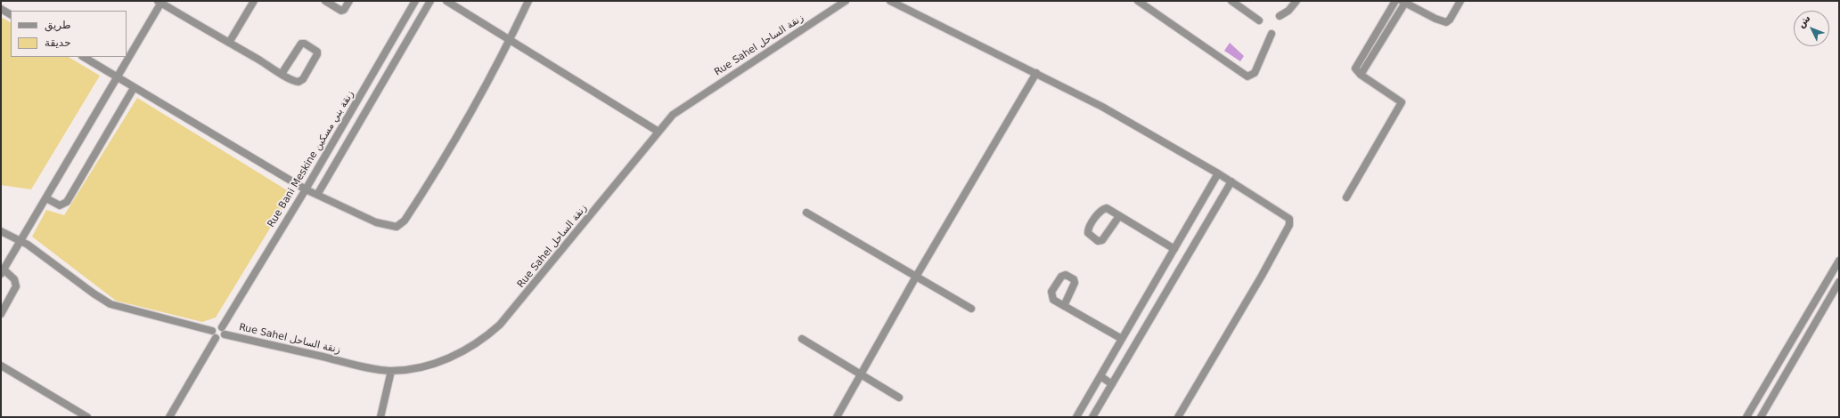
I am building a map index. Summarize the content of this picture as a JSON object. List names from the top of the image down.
{
  "streets": {
    "street": ["Rue Sahel زنقة الساحل", "Rue Bani Meskine زنقة بني مسكين"]
  },
  "crossings": [
    ["Rue Sahel زنقة الساحل", "Rue Bani Meskine زنقة بني مسكين"]
  ],
  "legend": ["طريق", "حديقة"],
  "north": "top left"
}
